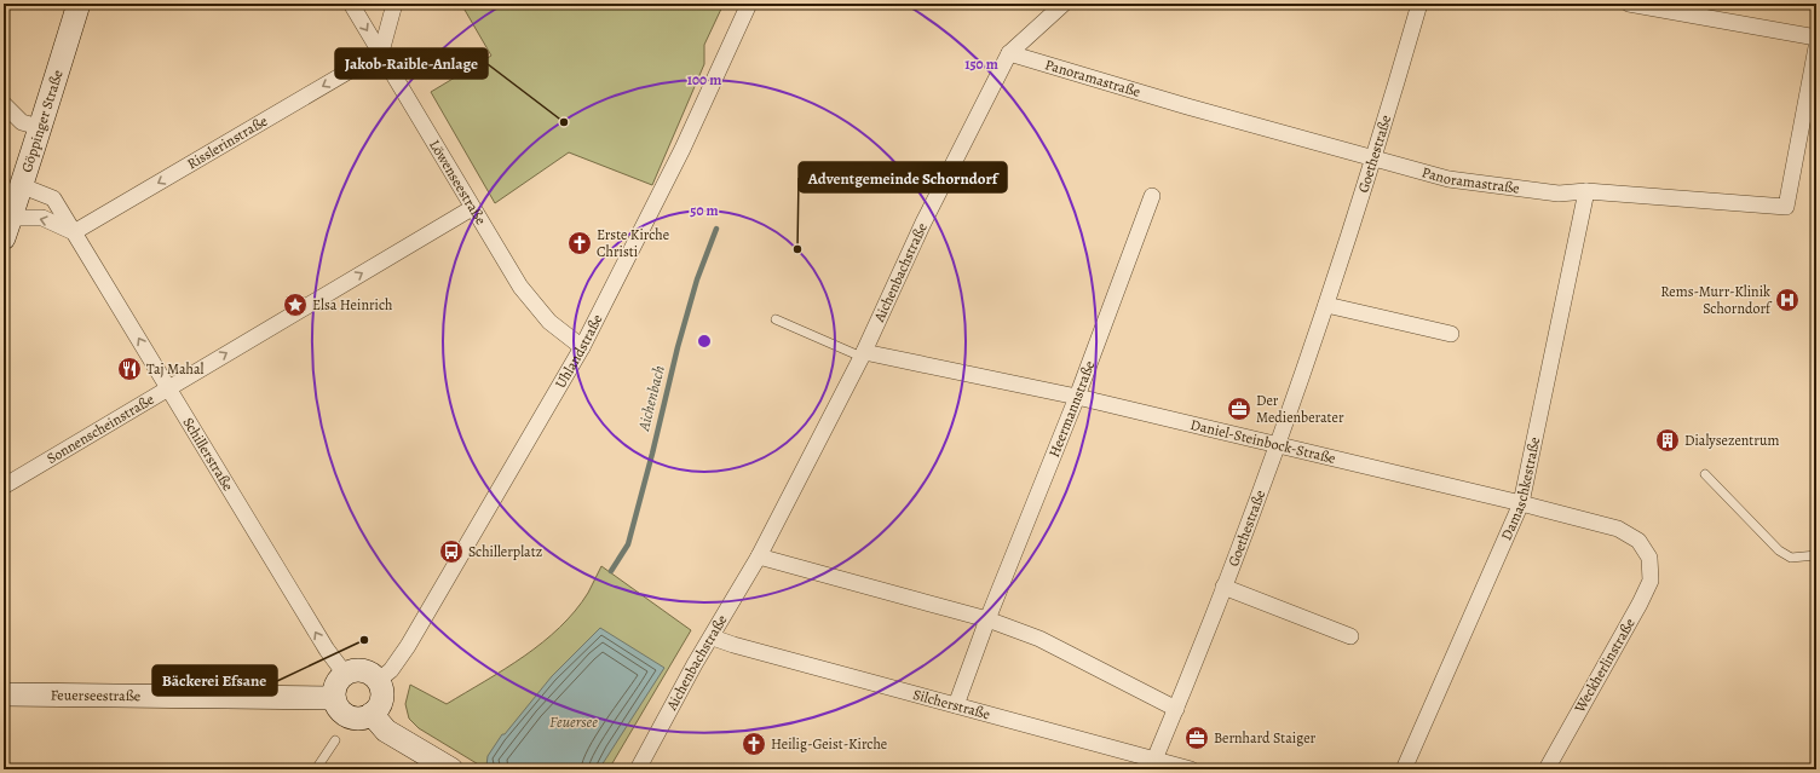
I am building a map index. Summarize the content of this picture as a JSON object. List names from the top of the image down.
{
  "streets": {
    "main road": ["Göppinger Straße", "Feuerseestraße"],
    "street": [
      "Panoramastraße",
      "Risslerinstraße",
      "Goethestraße",
      "Löwenseestraße",
      "Aichenbachstraße",
      "Uhlandstraße",
      "Heermannstraße",
      "Sonnenscheinstraße",
      "Daniel-Steinbock-Straße",
      "Schillerstraße",
      "Damaschkestraße",
      "Weckherlinstraße",
      "Silcherstraße"
    ]
  },
  "crossings": [
    ["Panoramastraße", "Goethestraße"],
    ["Panoramastraße", "Aichenbachstraße"],
    ["Panoramastraße", "Damaschkestraße"],
    ["Göppinger Straße", "Schillerstraße"],
    ["Risslerinstraße", "Löwenseestraße"],
    ["Risslerinstraße", "Schillerstraße"],
    ["Goethestraße", "Daniel-Steinbock-Straße"],
    ["Goethestraße", "Silcherstraße"],
    ["Löwenseestraße", "Uhlandstraße"],
    ["Löwenseestraße", "Sonnenscheinstraße"],
    ["Aichenbachstraße", "Daniel-Steinbock-Straße"],
    ["Aichenbachstraße", "Silcherstraße"],
    ["Uhlandstraße", "Schillerstraße"],
    ["Uhlandstraße", "Feuerseestraße"],
    ["Heermannstraße", "Daniel-Steinbock-Straße"],
    ["Heermannstraße", "Silcherstraße"],
    ["Sonnenscheinstraße", "Schillerstraße"],
    ["Daniel-Steinbock-Straße", "Damaschkestraße"],
    ["Daniel-Steinbock-Straße", "Weckherlinstraße"],
    ["Schillerstraße", "Feuerseestraße"]
  ],
  "one_way": ["Risslerinstraße", "Sonnenscheinstraße", "Schillerstraße"],
  "water": ["Aichenbach", "Feuersee"],
  "places": {
    "other": ["Jakob-Raible-Anlage", "Adventgemeinde Schorndorf", "Bäckerei Efsane"],
    "church": ["Erste Kirche Christi", "Heilig-Geist-Kirche"],
    "hospital": ["Rems-Murr-Klinik Schorndorf"],
    "place": ["Elsa Heinrich"],
    "restaurant": ["Taj Mahal"],
    "office": ["Der Medienberater", "Bernhard Staiger"],
    "building": ["Dialysezentrum"],
    "bus stop": ["Schillerplatz"]
  },
  "rings": ["150 m", "100 m", "50 m"]
}
